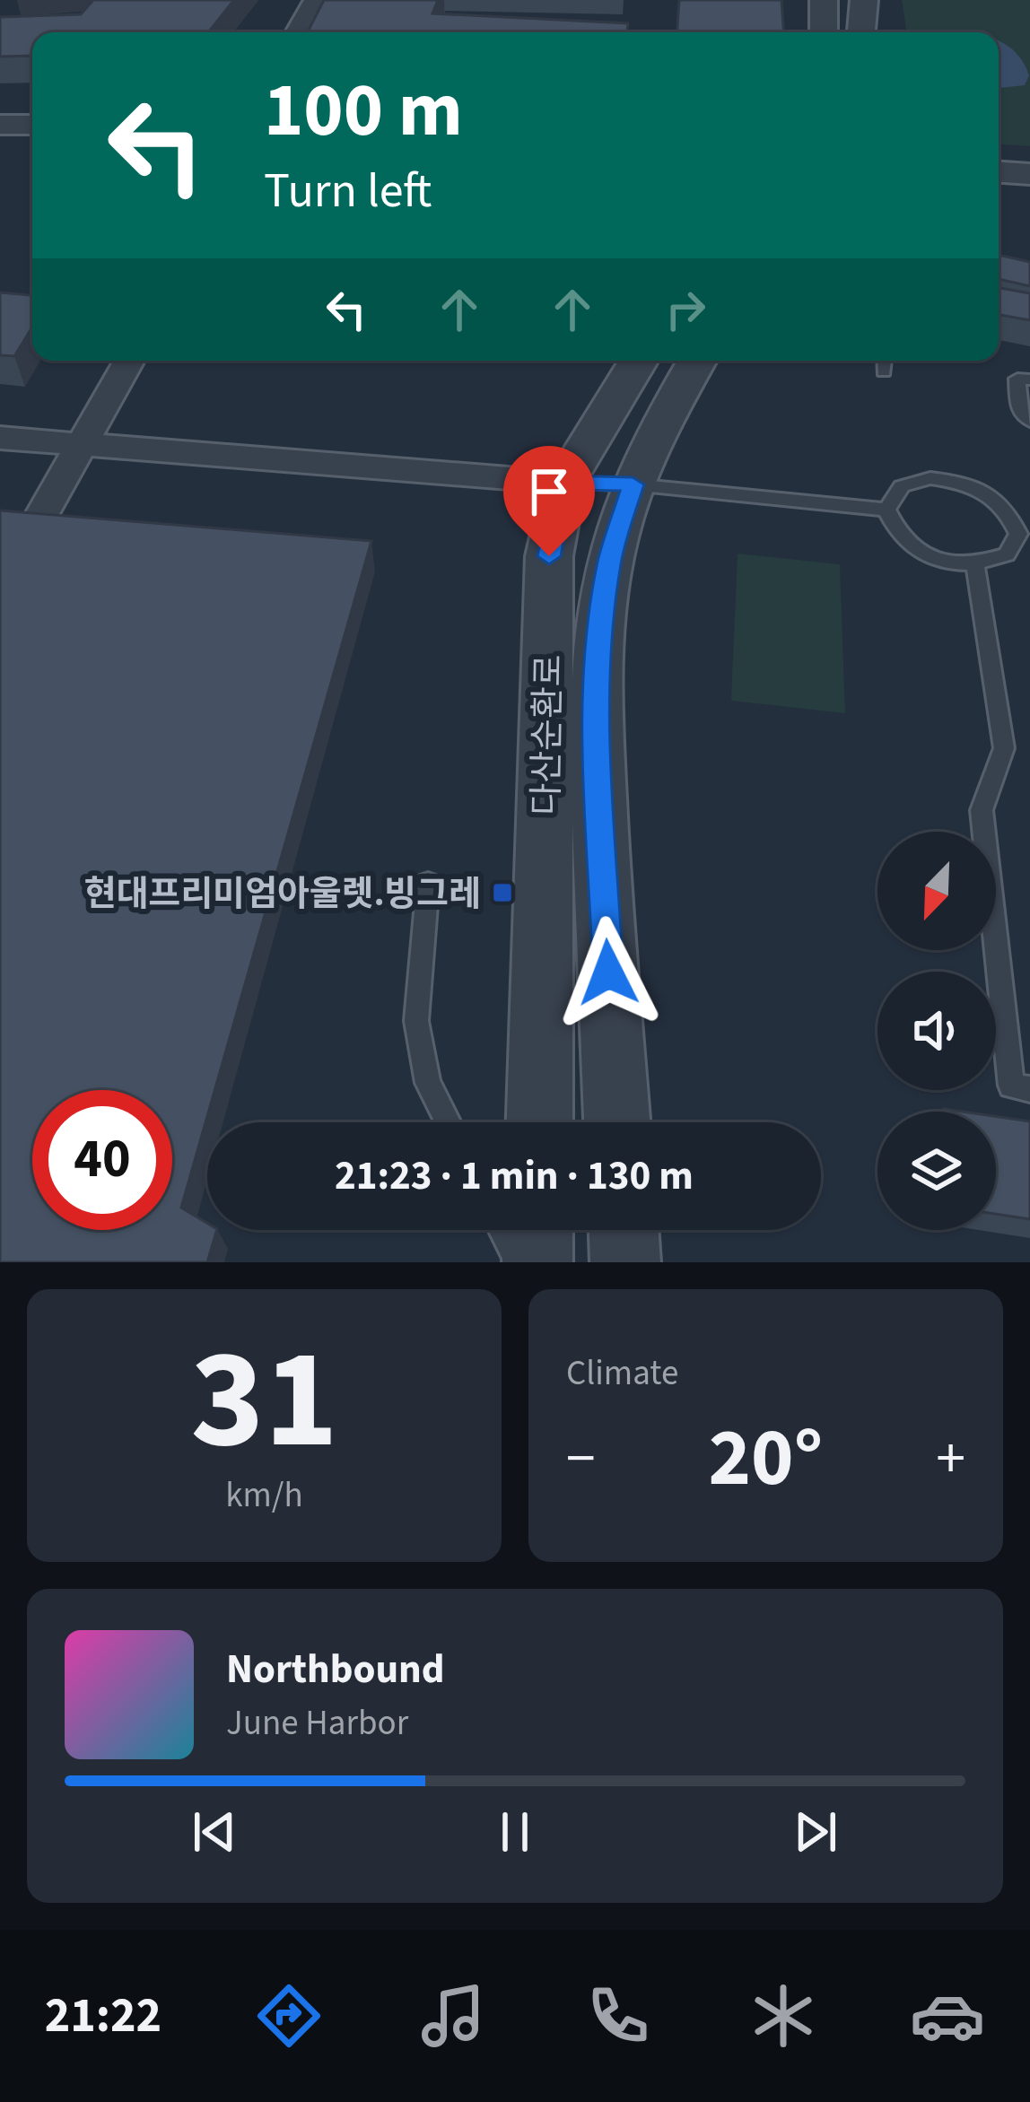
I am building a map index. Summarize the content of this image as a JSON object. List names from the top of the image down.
{
  "streets": {
    "street": ["다산순환로"]
  },
  "places": {
    "transit": ["현대프리미엄아울렛.빙그레"]
  },
  "north": "bottom left",
  "page": {
    "turn": ["100 m", "Turn left"],
    "limit": "40",
    "trip": "21:23 · 1 min · 130 m",
    "tile": [
      ["31", "km/h"],
      "Climate"
    ],
    "heat": ["−", "20°", "+"],
    "song": ["Northbound", "June Harbor"],
    "tabs": "21:22"
  }
}
